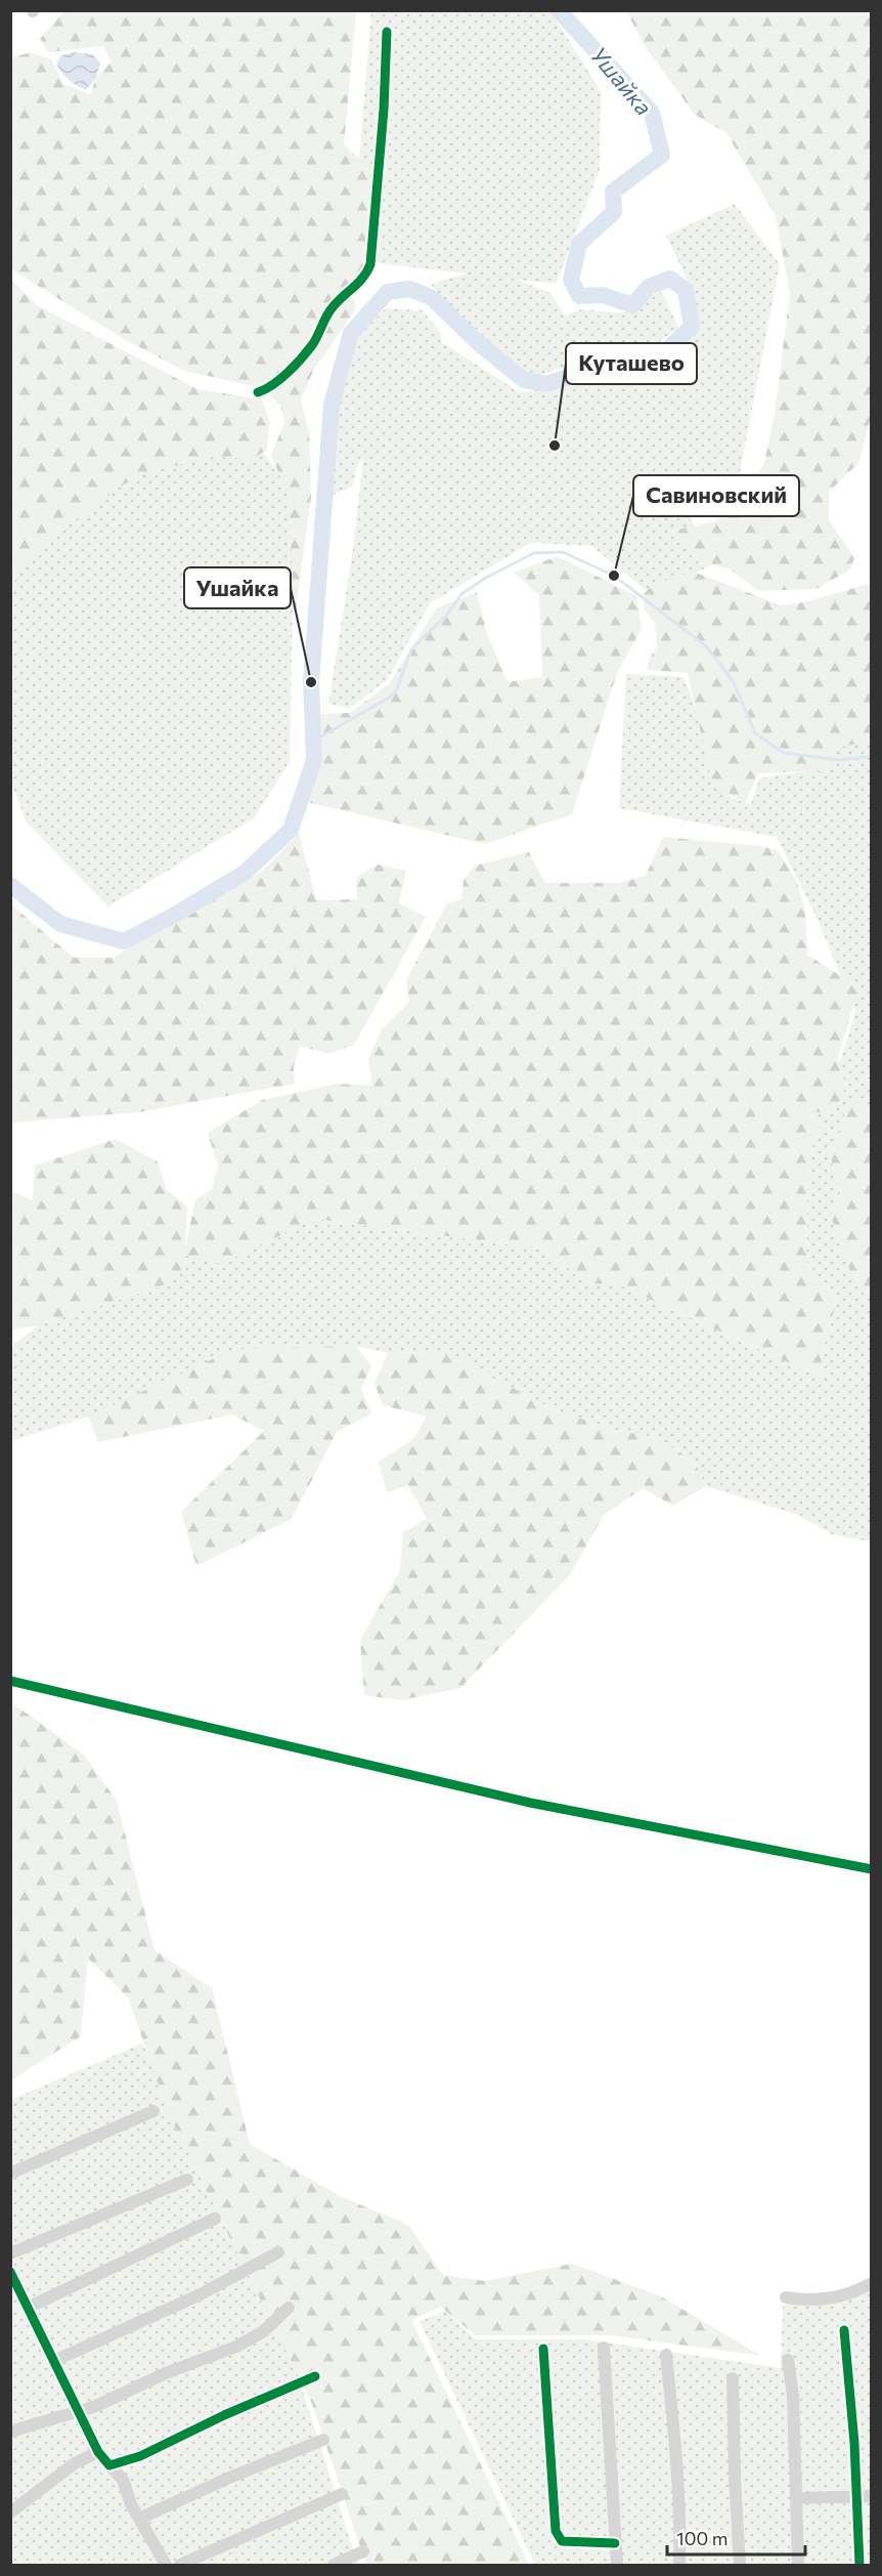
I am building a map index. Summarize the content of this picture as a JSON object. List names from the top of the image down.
{
  "water": ["Ушайка"],
  "places": ["Куташево", "Савиновский", "Ушайка"],
  "scale_bar": "100 m"
}
